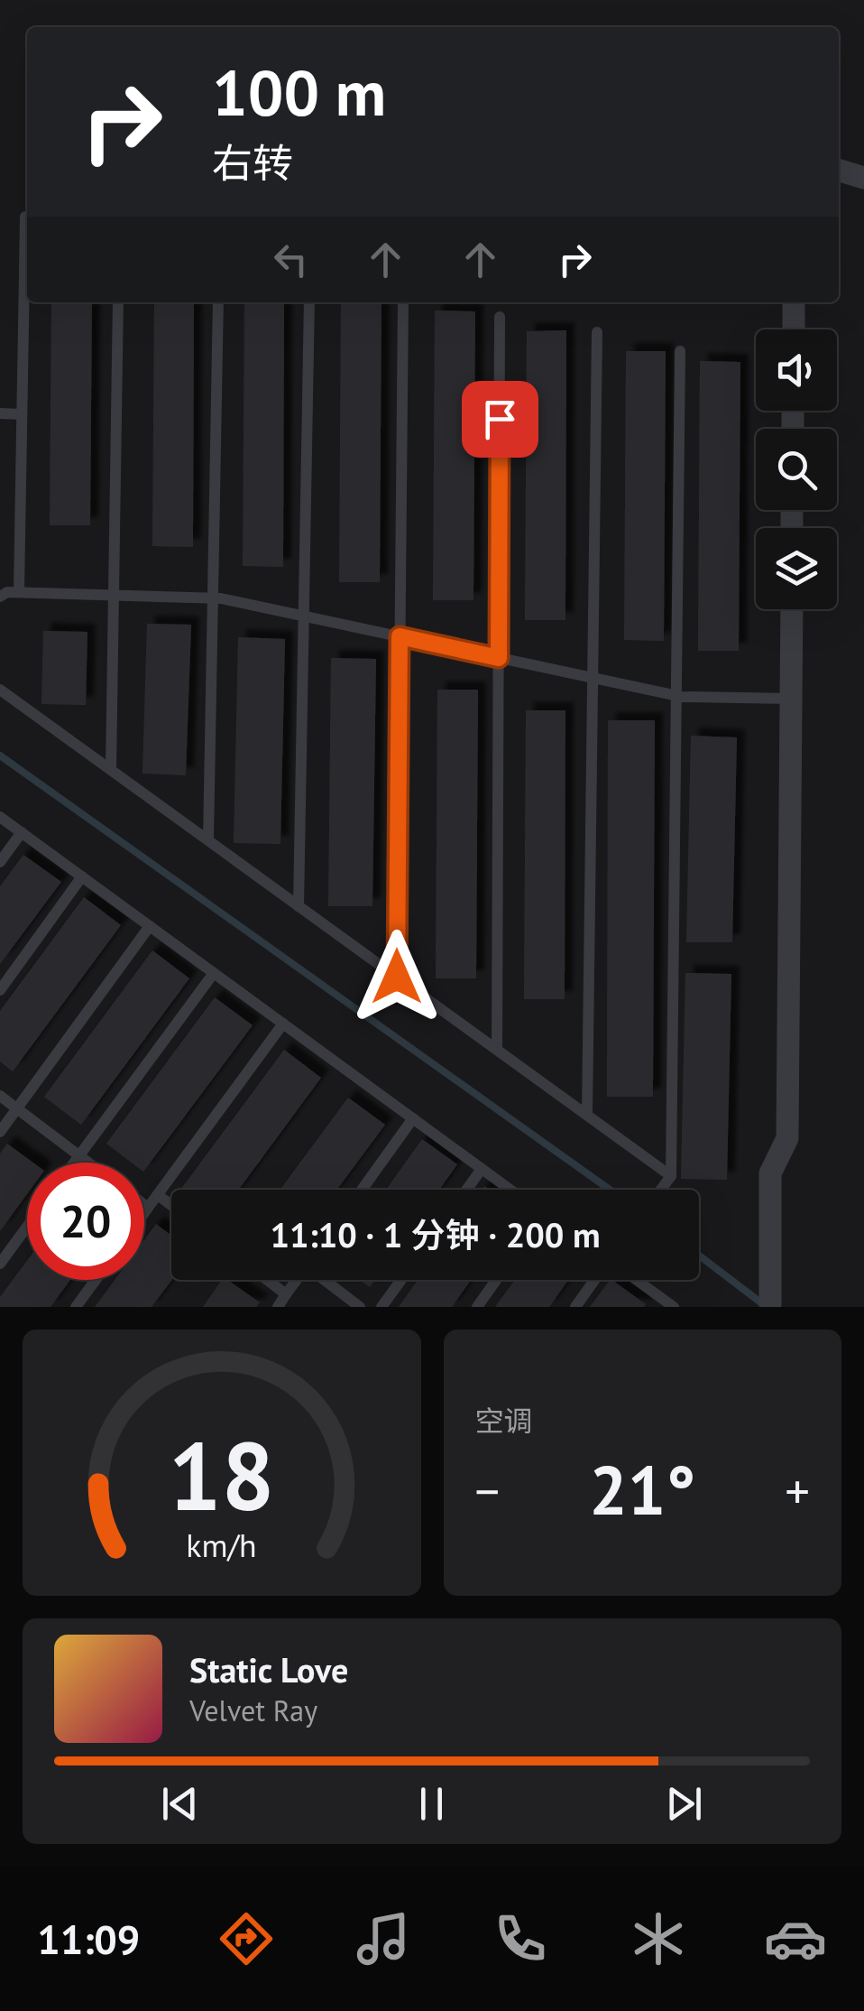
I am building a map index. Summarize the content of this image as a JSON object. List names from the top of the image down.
{
  "page": {
    "turn": ["100 m", "右转"],
    "limit": "20",
    "trip": "11:10 · 1 分钟 · 200 m",
    "tile": "空调",
    "heat": ["−", "21°", "+"],
    "song": ["Static Love", "Velvet Ray"],
    "tabs": "11:09",
    "gauge": ["18", "km/h"]
  }
}
